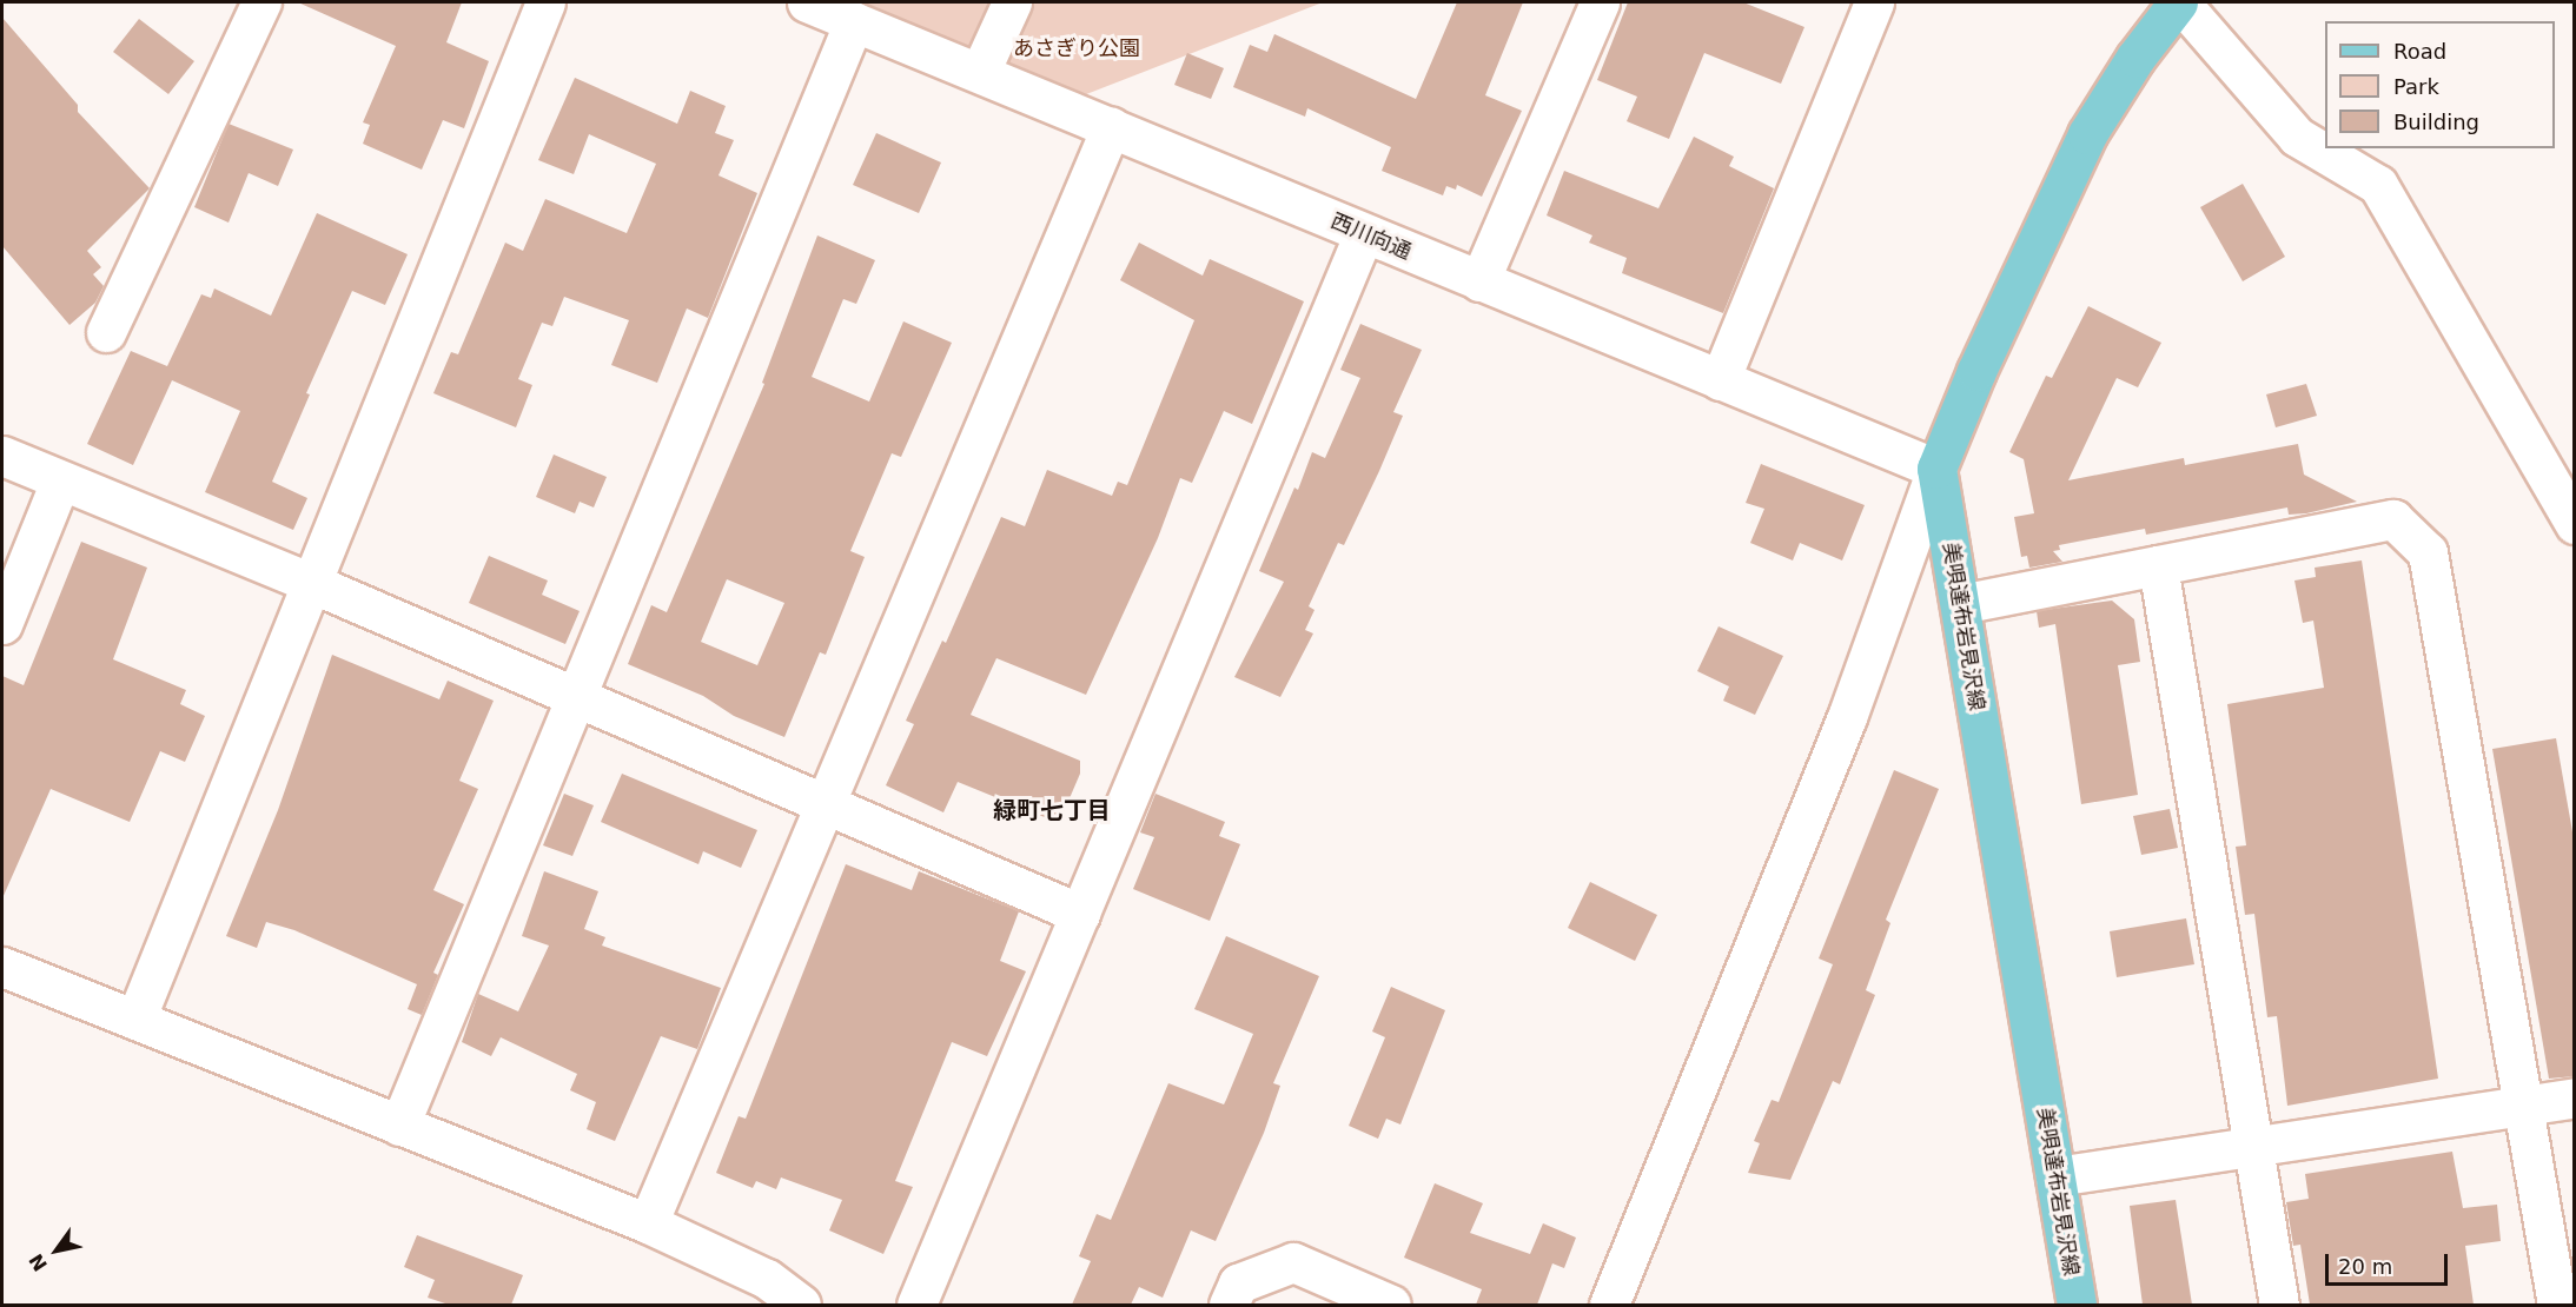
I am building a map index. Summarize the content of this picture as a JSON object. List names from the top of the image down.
{
  "streets": {
    "main road": ["美唄達布岩見沢線"],
    "street": ["西川向通"]
  },
  "crossings": [
    ["西川向通", "美唄達布岩見沢線"]
  ],
  "districts": ["緑町七丁目"],
  "parks": ["あさぎり公園"],
  "legend": ["Road", "Park", "Building"],
  "scale_bar": "20 m",
  "north": "bottom left"
}
